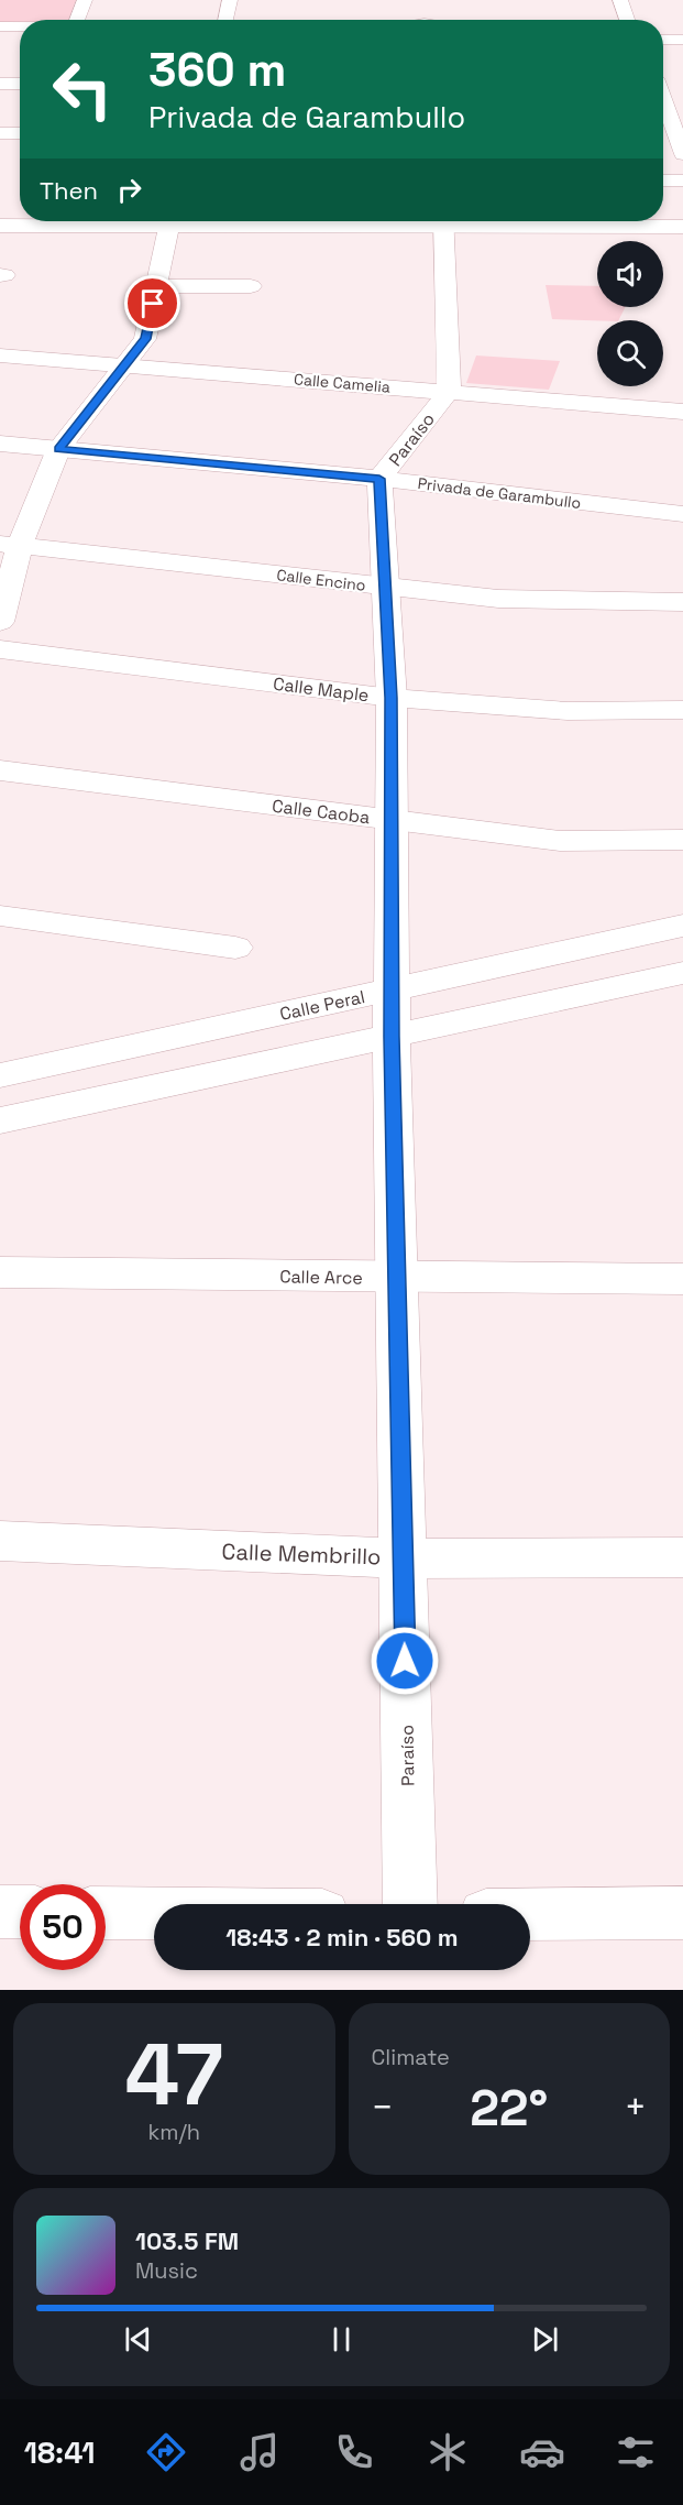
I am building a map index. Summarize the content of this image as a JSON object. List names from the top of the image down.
{
  "streets": {
    "street": [
      "Calle Camelia",
      "Paraíso",
      "Privada de Garambullo",
      "Calle Encino",
      "Calle Maple",
      "Calle Caoba",
      "Calle Peral",
      "Calle Arce",
      "Calle Membrillo"
    ]
  },
  "crossings": [
    ["Calle Camelia", "Paraíso"],
    ["Paraíso", "Privada de Garambullo"],
    ["Paraíso", "Calle Encino"],
    ["Paraíso", "Calle Maple"],
    ["Paraíso", "Calle Caoba"],
    ["Paraíso", "Calle Peral"],
    ["Paraíso", "Calle Arce"],
    ["Paraíso", "Calle Membrillo"]
  ],
  "page": {
    "turn": ["360 m", "Privada de Garambullo"],
    "then": "Then",
    "limit": "50",
    "trip": "18:43 · 2 min · 560 m",
    "tile": [
      ["47", "km/h"],
      "Climate"
    ],
    "heat": ["−", "22°", "+"],
    "song": ["103.5 FM", "Music"],
    "tabs": "18:41"
  }
}
